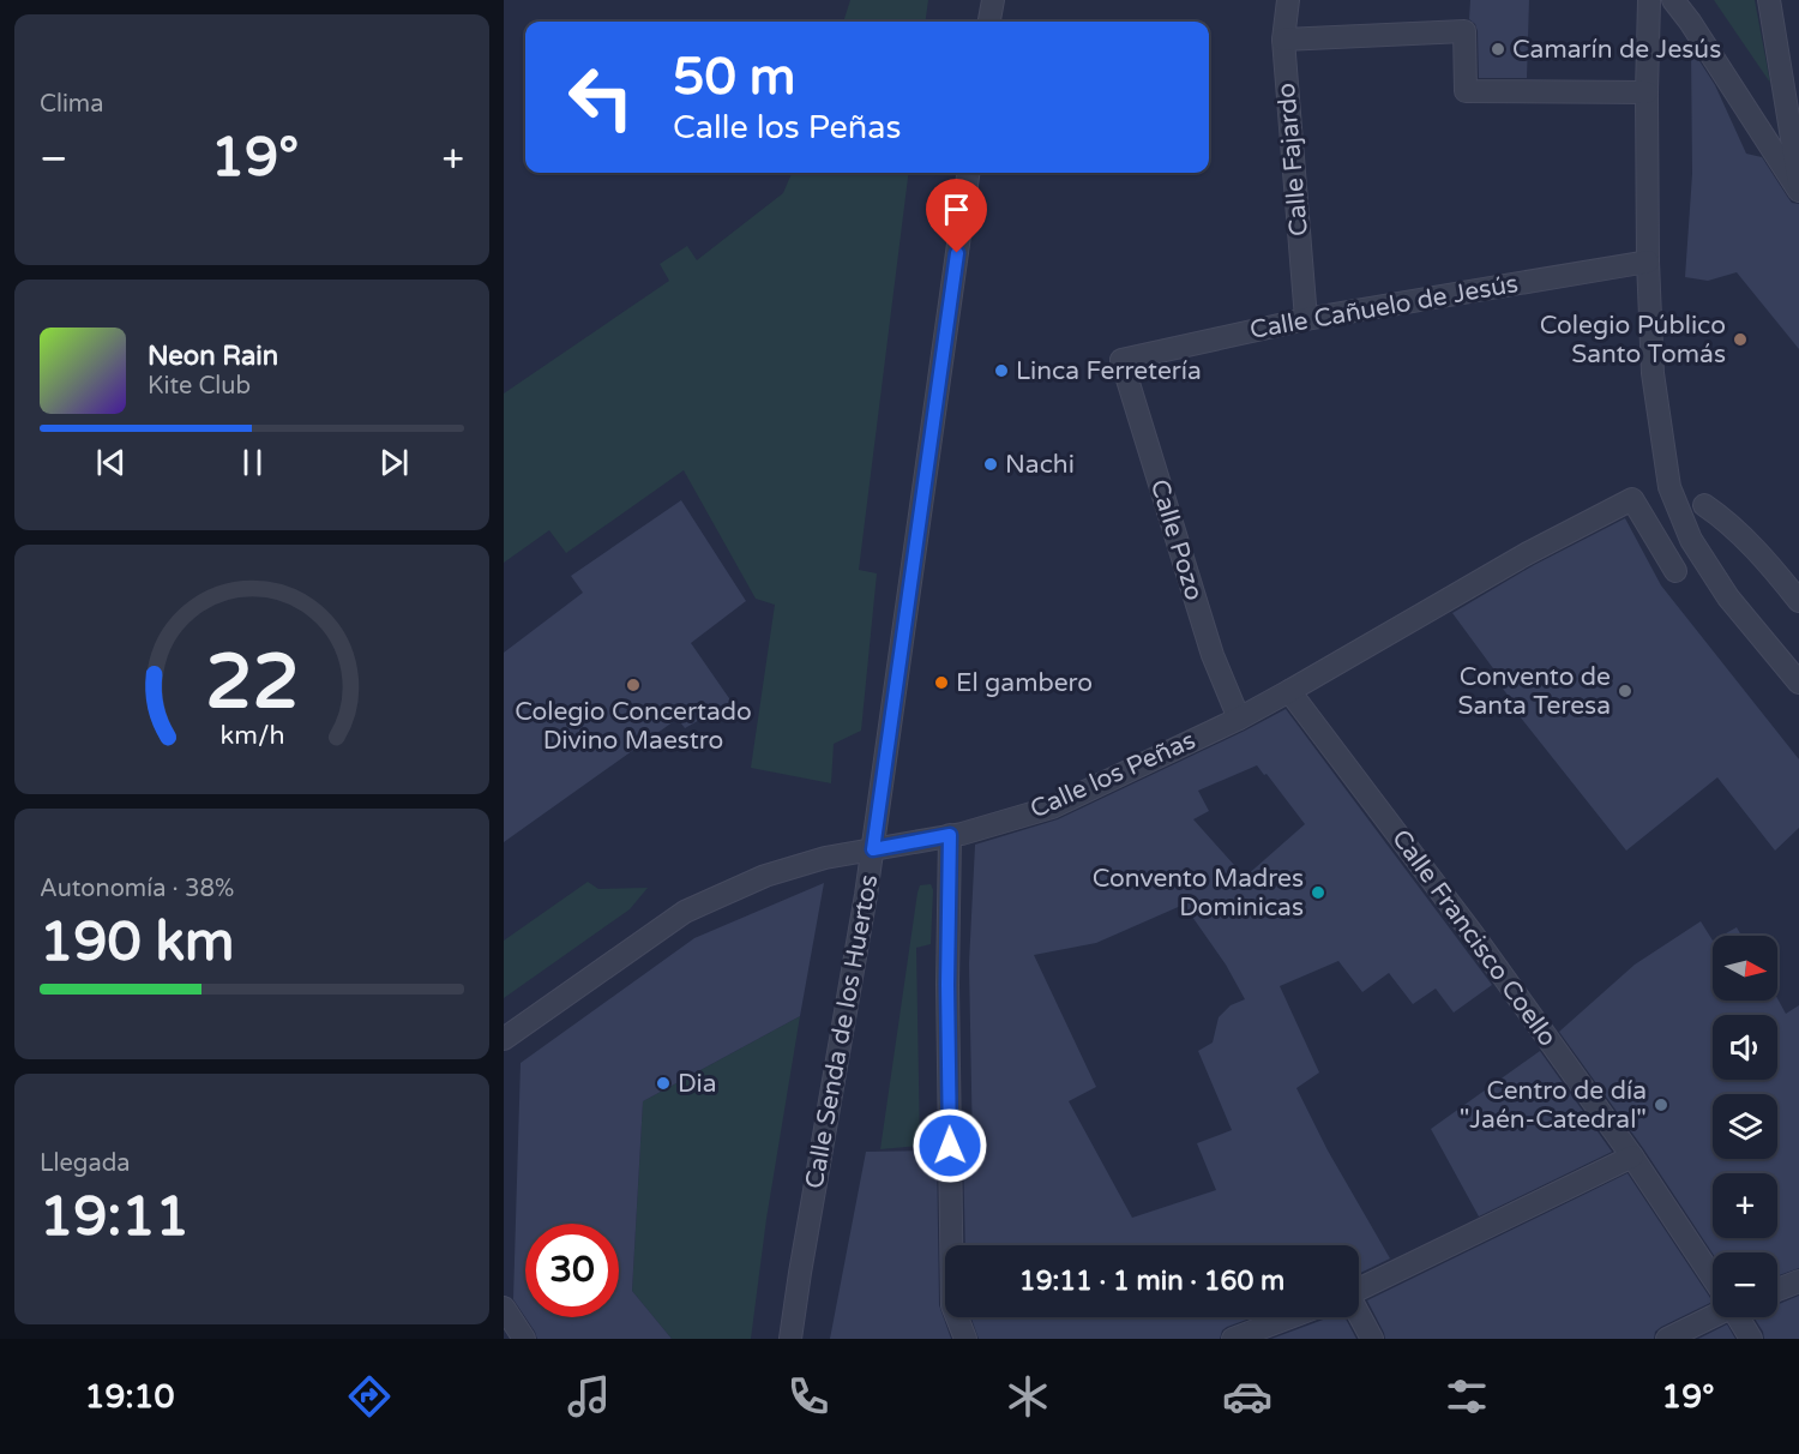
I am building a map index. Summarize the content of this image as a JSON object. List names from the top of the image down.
{
  "streets": {
    "street": [
      "Calle Fajardo",
      "Calle Cañuelo de Jesús",
      "Calle Pozo",
      "Calle los Peñas",
      "Calle Francisco Coello",
      "Calle Senda de los Huertos"
    ]
  },
  "crossings": [
    ["Calle Fajardo", "Calle Cañuelo de Jesús"],
    ["Calle Cañuelo de Jesús", "Calle Pozo"],
    ["Calle Pozo", "Calle los Peñas"],
    ["Calle los Peñas", "Calle Francisco Coello"],
    ["Calle los Peñas", "Calle Senda de los Huertos"]
  ],
  "places": [
    "Camarín de Jesús",
    "Colegio Público Santo Tomás",
    "Linca Ferretería",
    "Nachi",
    "El gambero",
    "Colegio Concertado Divino Maestro",
    "Convento de Santa Teresa",
    "Convento Madres Dominicas",
    "Dia",
    "Centro de día \"Jaén-Catedral\""
  ],
  "north": "right",
  "page": {
    "tile": [
      "Clima",
      ["Autonomía · 38%", "190 km"],
      ["Llegada", "19:11"]
    ],
    "turn": ["50 m", "Calle los Peñas"],
    "heat": ["−", "19°", "+"],
    "song": ["Neon Rain", "Kite Club"],
    "map_buttons": ["+", "−"],
    "limit": "30",
    "trip": "19:11 · 1 min · 160 m",
    "tabs": ["19:10", "19°"],
    "gauge": ["22", "km/h"]
  }
}
